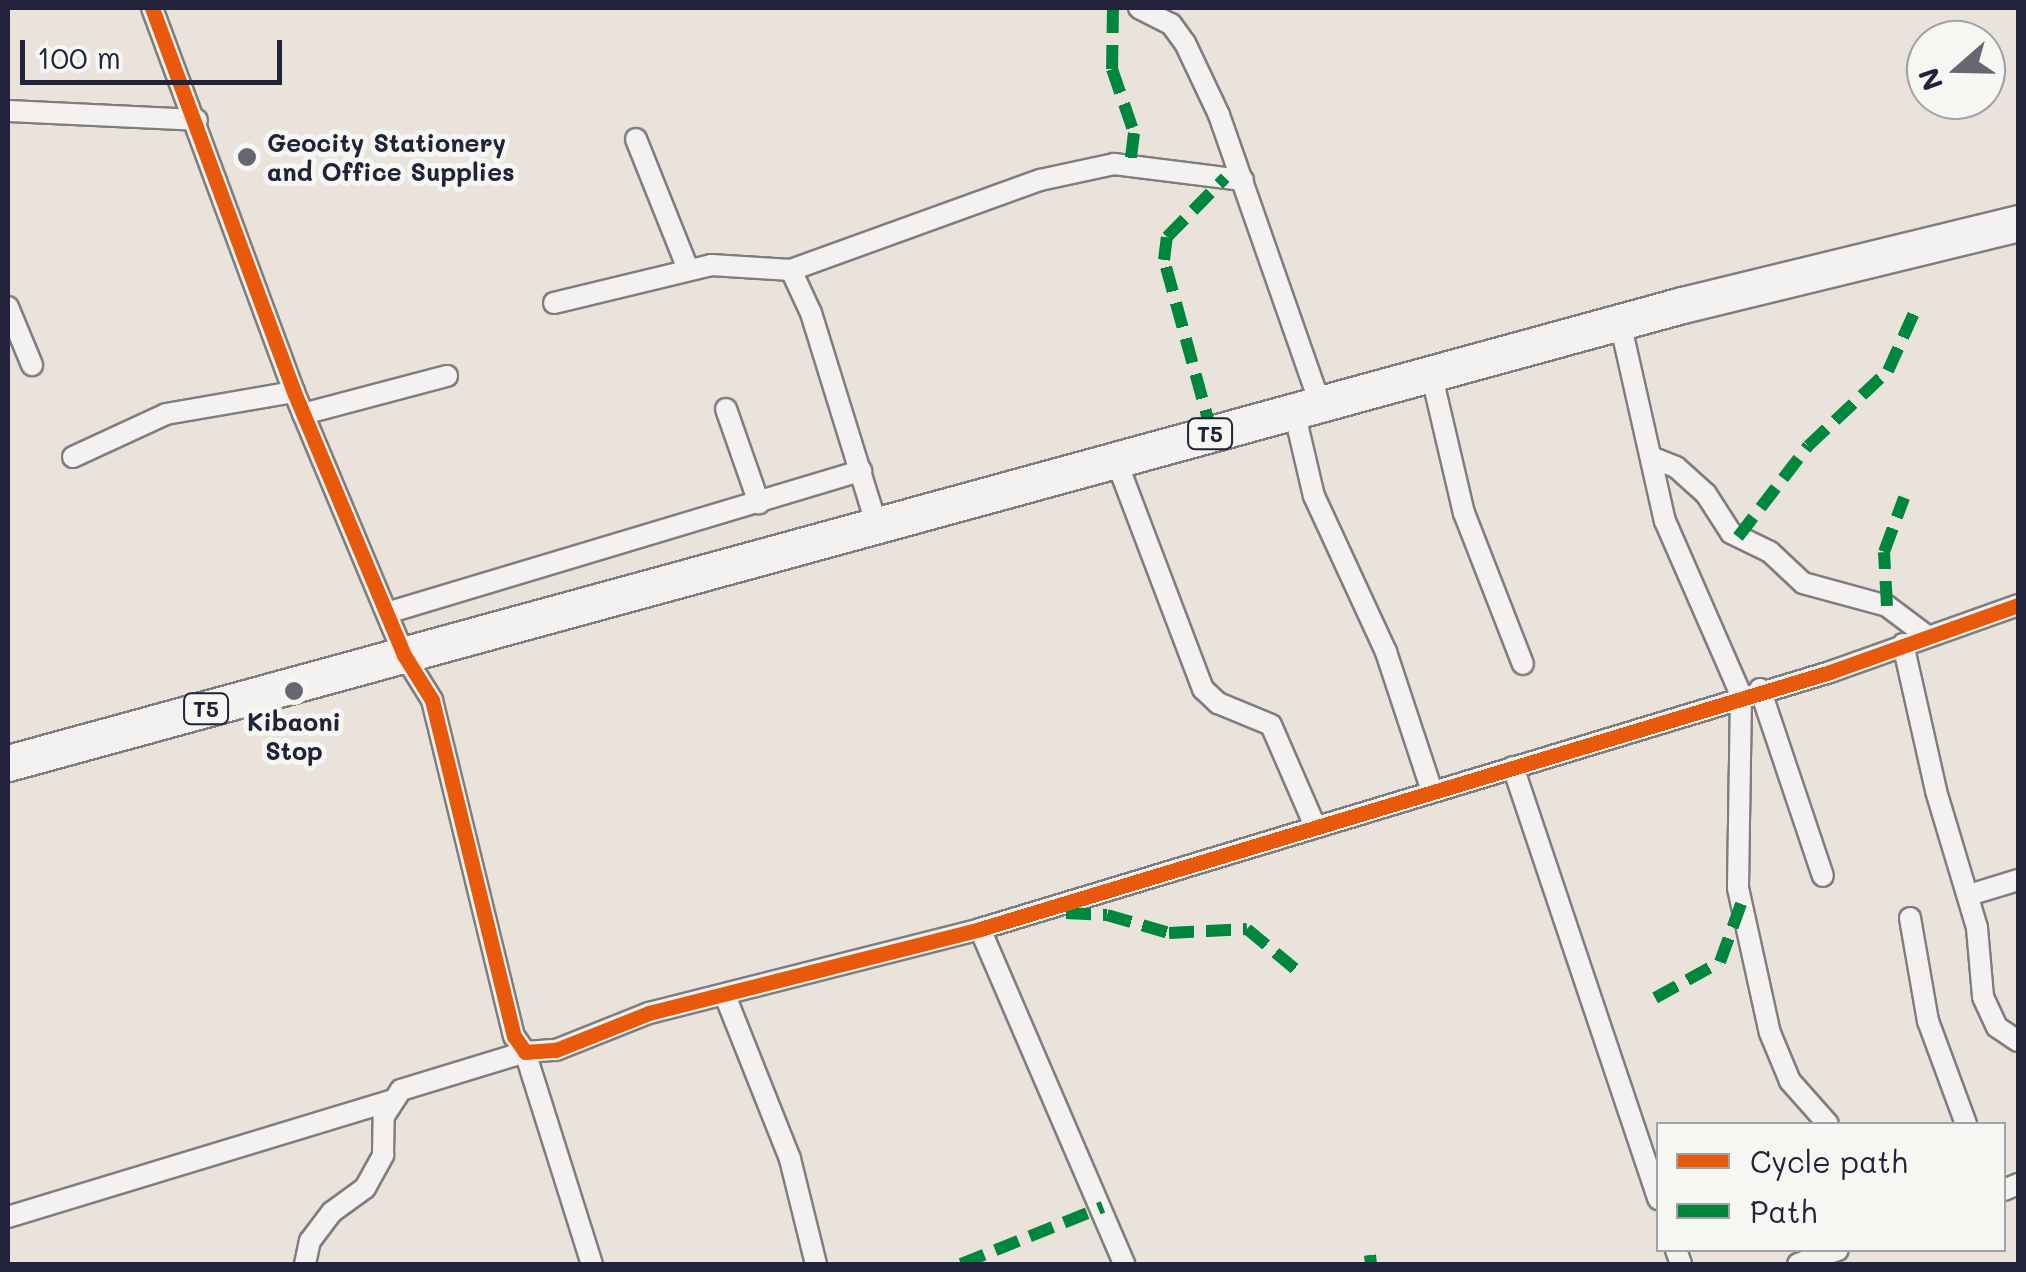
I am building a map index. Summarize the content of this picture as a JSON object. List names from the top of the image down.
{
  "streets": {
    "highway": ["T5"]
  },
  "places": ["Geocity Stationery and Office Supplies", "Kibaoni Stop"],
  "legend": ["Cycle path", "Path"],
  "scale_bar": "100 m",
  "north": "left"
}
